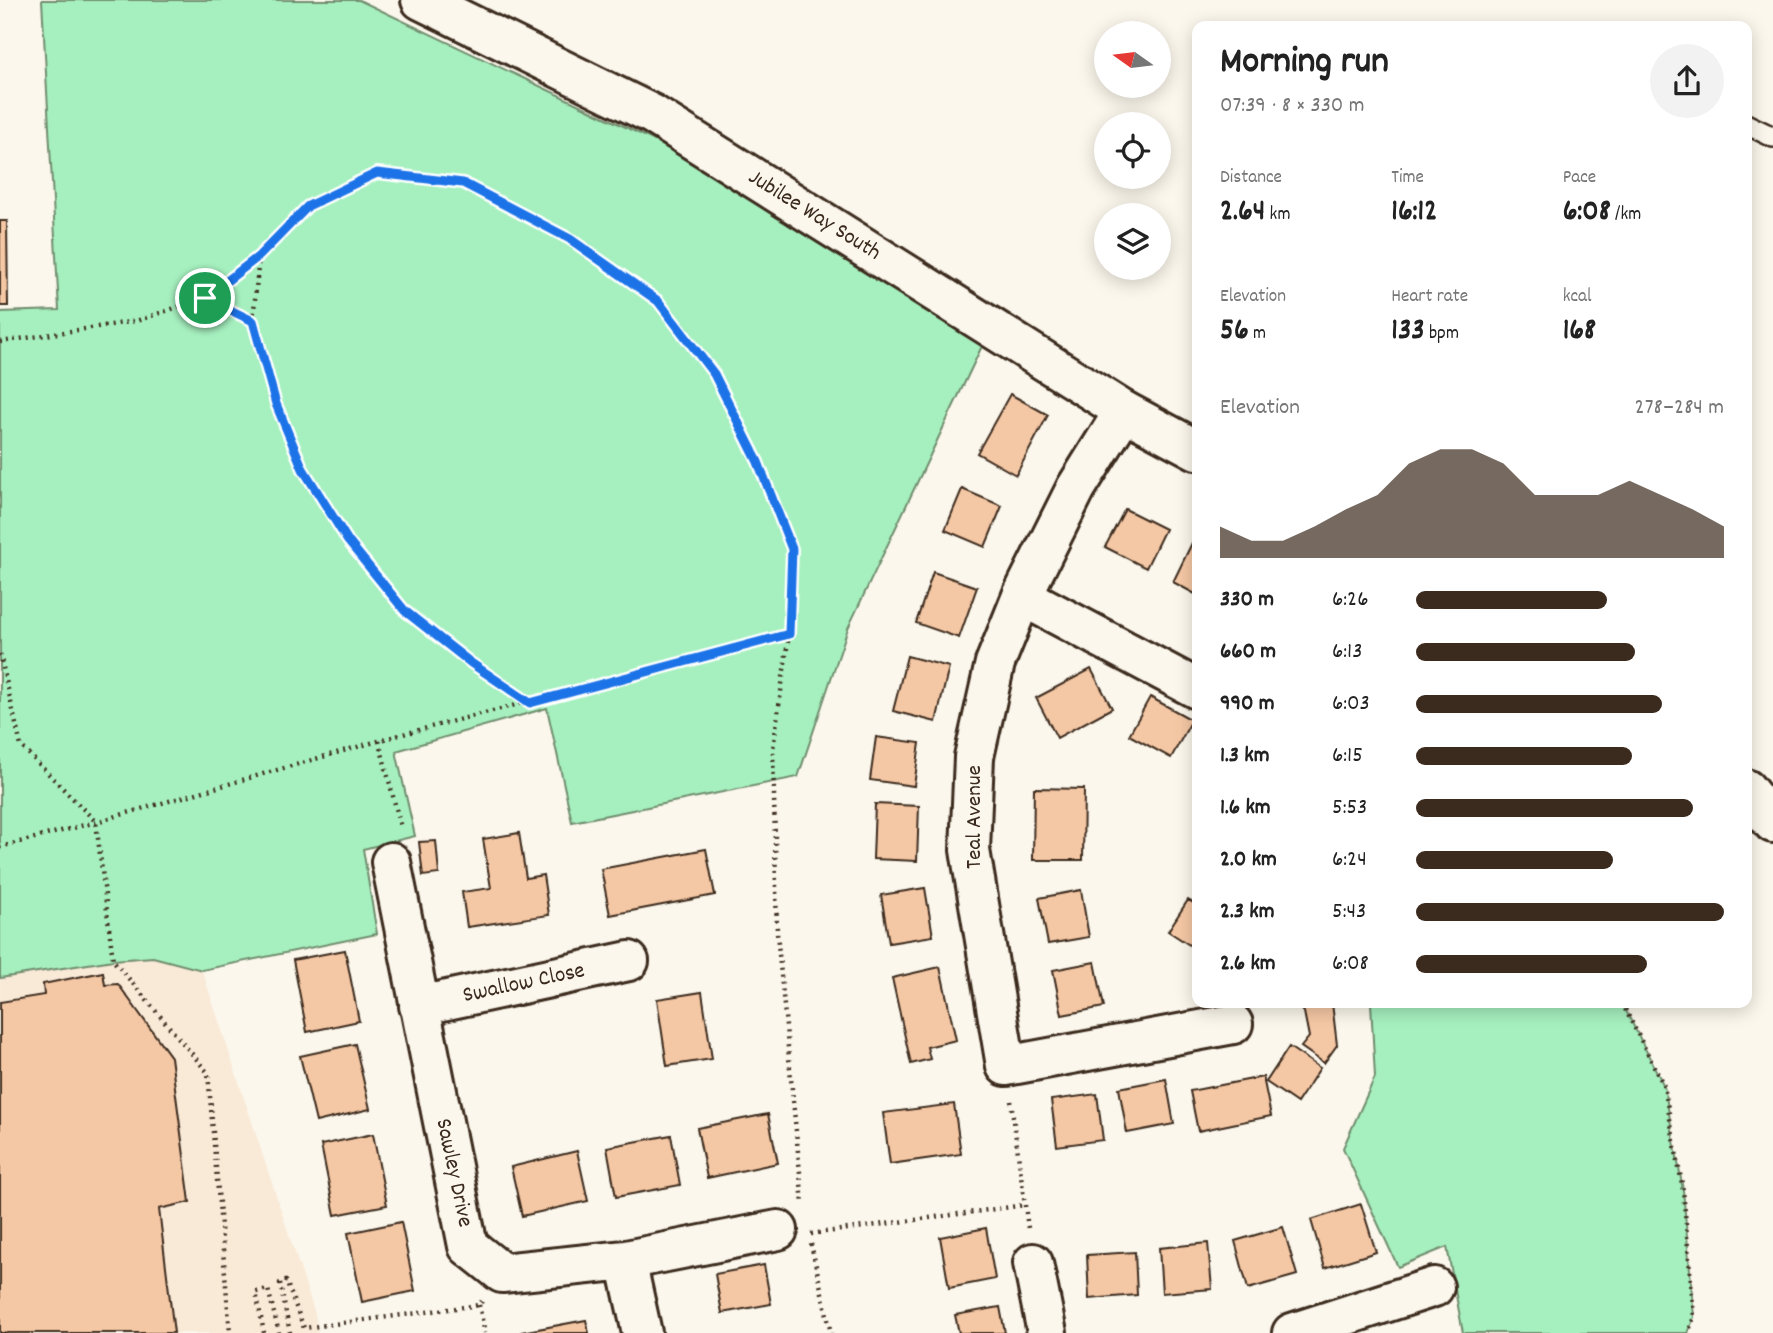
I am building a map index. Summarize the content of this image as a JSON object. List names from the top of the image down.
{
  "streets": {
    "street": [
      "Jubilee Way South",
      "Teal Avenue",
      "Swallow Close",
      "Sawley Drive"
    ]
  },
  "crossings": [
    ["Jubilee Way South", "Teal Avenue"],
    ["Swallow Close", "Sawley Drive"]
  ],
  "north": "left",
  "page": {
    "heading": ["Morning run", "07:39 · 8 × 330 m"],
    "stats": [
      ["Distance", "2.64 km"],
      ["Time", "16:12"],
      ["Pace", "6:08 /km"],
      ["Elevation", "56 m"],
      ["Heart rate", "133 bpm"],
      ["kcal", "168"]
    ],
    "chart": ["Elevation", "278–284 m"],
    "list": [
      {
        "name": "330 m",
        "note": "6:26"
      },
      {
        "name": "660 m",
        "note": "6:13"
      },
      {
        "name": "990 m",
        "note": "6:03"
      },
      {
        "name": "1.3 km",
        "note": "6:15"
      },
      {
        "name": "1.6 km",
        "note": "5:53"
      },
      {
        "name": "2.0 km",
        "note": "6:24"
      },
      {
        "name": "2.3 km",
        "note": "5:43"
      },
      {
        "name": "2.6 km",
        "note": "6:08"
      }
    ]
  }
}
